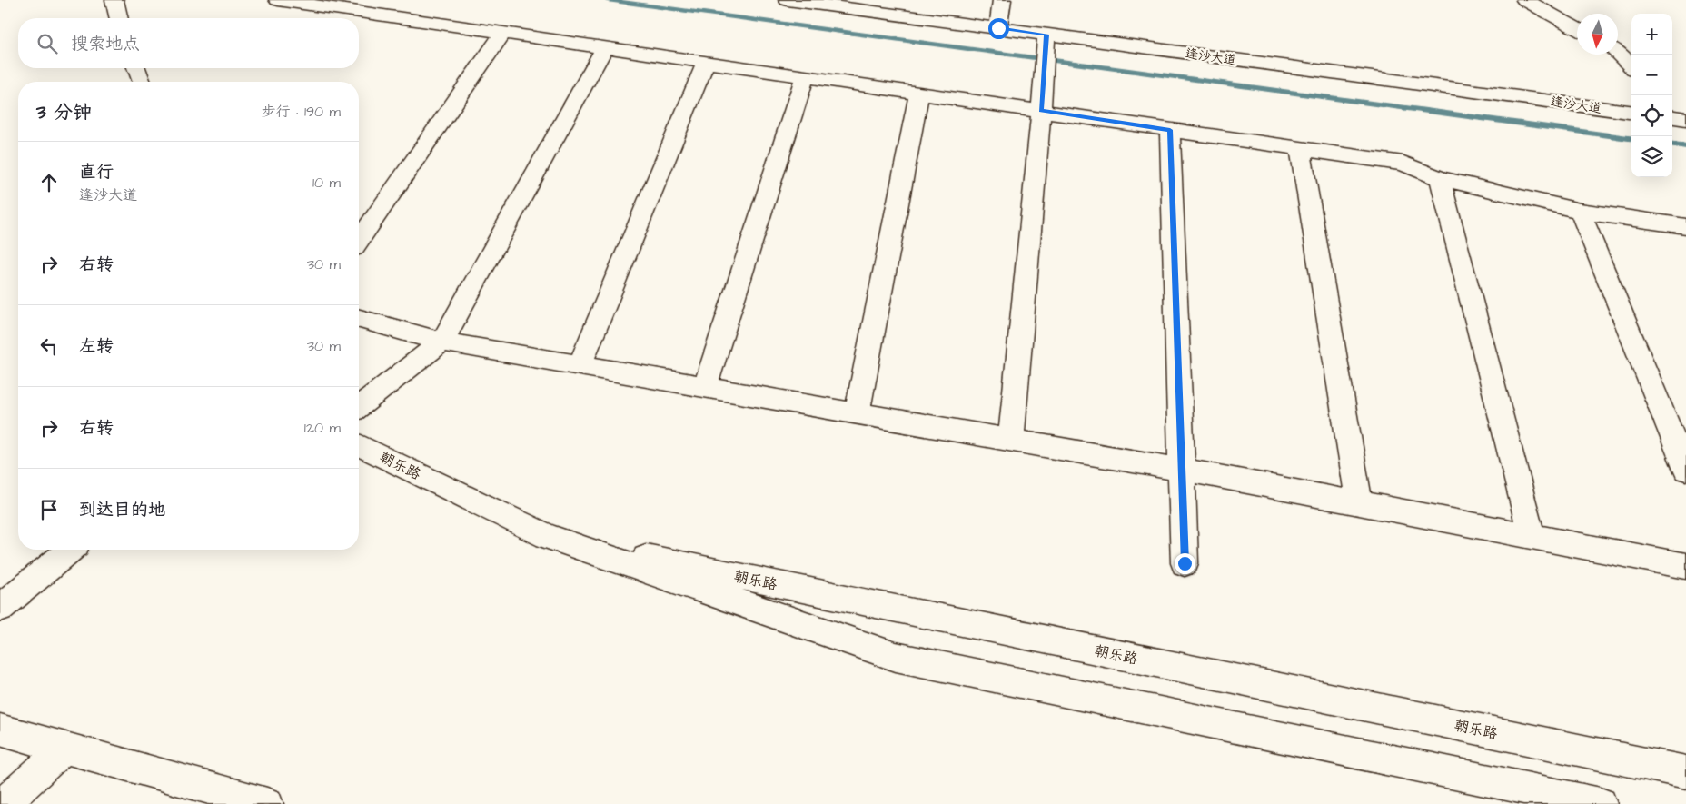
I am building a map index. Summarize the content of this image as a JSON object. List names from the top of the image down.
{
  "streets": {
    "street": ["逢沙大道", "朝乐路"]
  },
  "north": "bottom",
  "page": {
    "map_buttons": ["+", "−"],
    "search": "搜索地点",
    "heading": ["3 分钟", "步行 · 190 m"],
    "list": [
      ["直行", "逢沙大道", "10 m"],
      ["右转", "30 m"],
      ["左转", "30 m"],
      ["右转", "120 m"],
      "到达目的地"
    ]
  }
}
